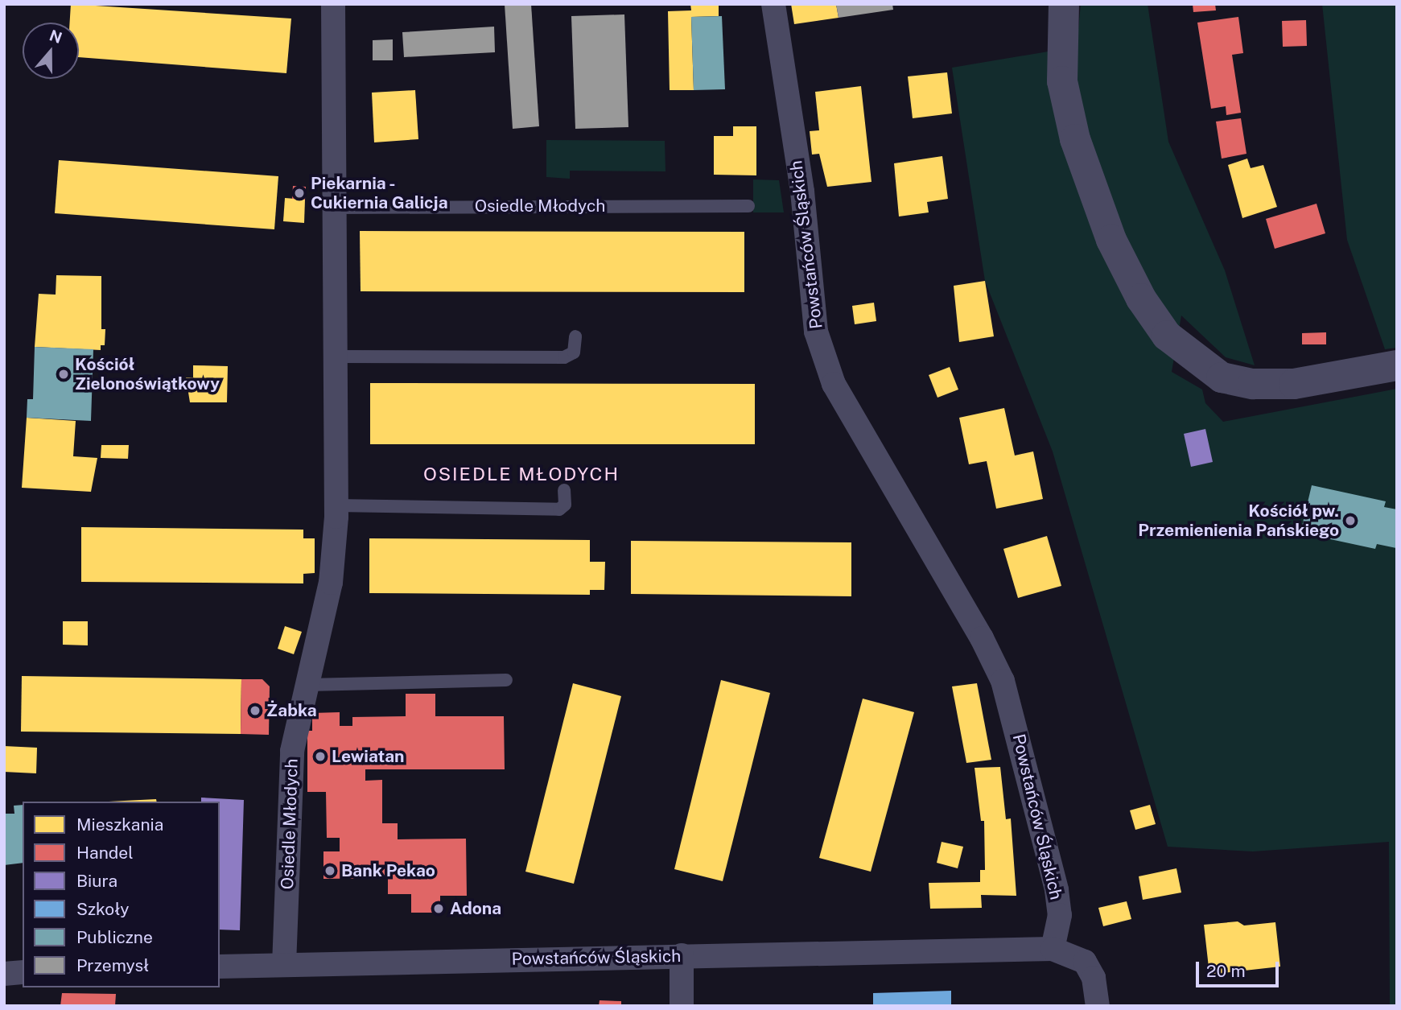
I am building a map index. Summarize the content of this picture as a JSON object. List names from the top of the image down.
{
  "streets": {
    "street": ["Osiedle Młodych", "Powstańców Śląskich"]
  },
  "crossings": [
    ["Osiedle Młodych", "Powstańców Śląskich"]
  ],
  "districts": ["OSIEDLE MŁODYCH"],
  "places": [
    "Piekarnia - Cukiernia Galicja",
    "Kościół Zielonoświątkowy",
    "Kościół pw. Przemienienia Pańskiego",
    "Żabka",
    "Lewiatan",
    "Bank Pekao",
    "Adona"
  ],
  "legend": [
    "Mieszkania",
    "Handel",
    "Biura",
    "Szkoły",
    "Publiczne",
    "Przemysł"
  ],
  "scale_bar": "20 m",
  "north": "top"
}
